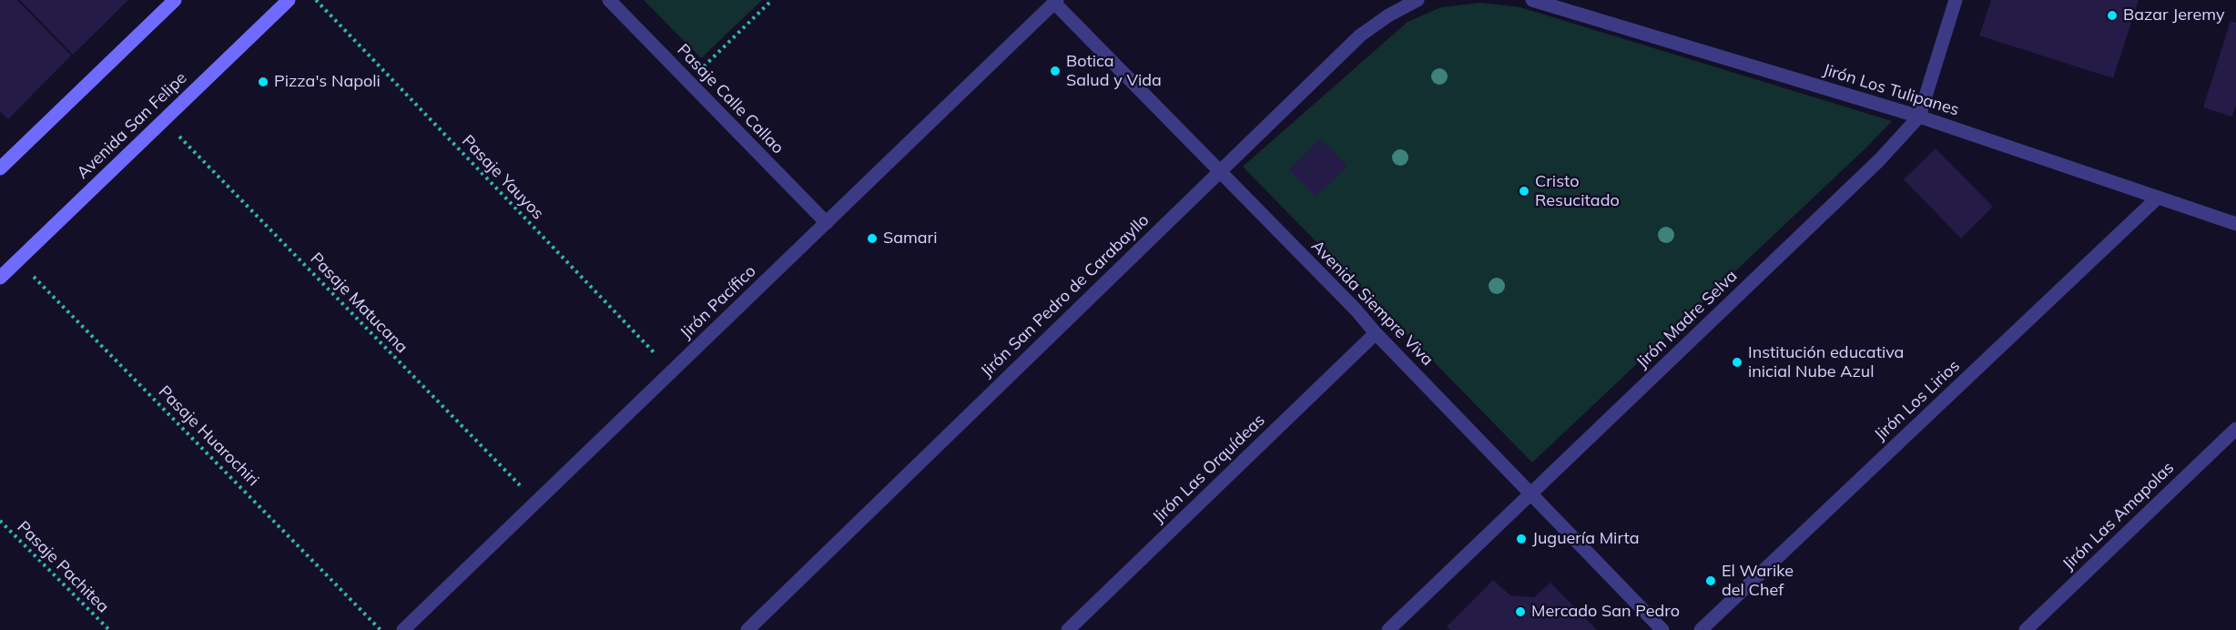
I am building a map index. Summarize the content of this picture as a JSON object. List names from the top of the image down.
{
  "streets": {
    "main road": ["Avenida San Felipe"],
    "street": [
      "Jirón Los Tulipanes",
      "Pasaje Calle Callao",
      "Jirón San Pedro de Carabayllo",
      "Jirón Pacífico",
      "Avenida Siempre Viva",
      "Jirón Madre Selva",
      "Jirón Los Lirios",
      "Jirón Las Orquídeas",
      "Jirón Las Amapolas"
    ],
    "path": [
      "Pasaje Yauyos",
      "Pasaje Matucana",
      "Pasaje Huarochiri",
      "Pasaje Pachitea"
    ]
  },
  "crossings": [
    ["Jirón Los Tulipanes", "Jirón Madre Selva"],
    ["Jirón Los Tulipanes", "Jirón Los Lirios"],
    ["Pasaje Calle Callao", "Jirón Pacífico"],
    ["Avenida San Felipe", "Pasaje Matucana"],
    ["Avenida San Felipe", "Pasaje Huarochiri"],
    ["Pasaje Yauyos", "Jirón Pacífico"],
    ["Jirón San Pedro de Carabayllo", "Avenida Siempre Viva"],
    ["Jirón Pacífico", "Pasaje Matucana"],
    ["Jirón Pacífico", "Avenida Siempre Viva"],
    ["Avenida Siempre Viva", "Jirón Madre Selva"],
    ["Avenida Siempre Viva", "Jirón Las Orquídeas"]
  ],
  "places": [
    "Bazar Jeremy",
    "Botica Salud y Vida",
    "Pizza's Napoli",
    "Cristo Resucitado",
    "Samari",
    "Institución educativa inicial Nube Azul",
    "Juguería Mirta",
    "El Warike del Chef",
    "Mercado San Pedro"
  ]
}
